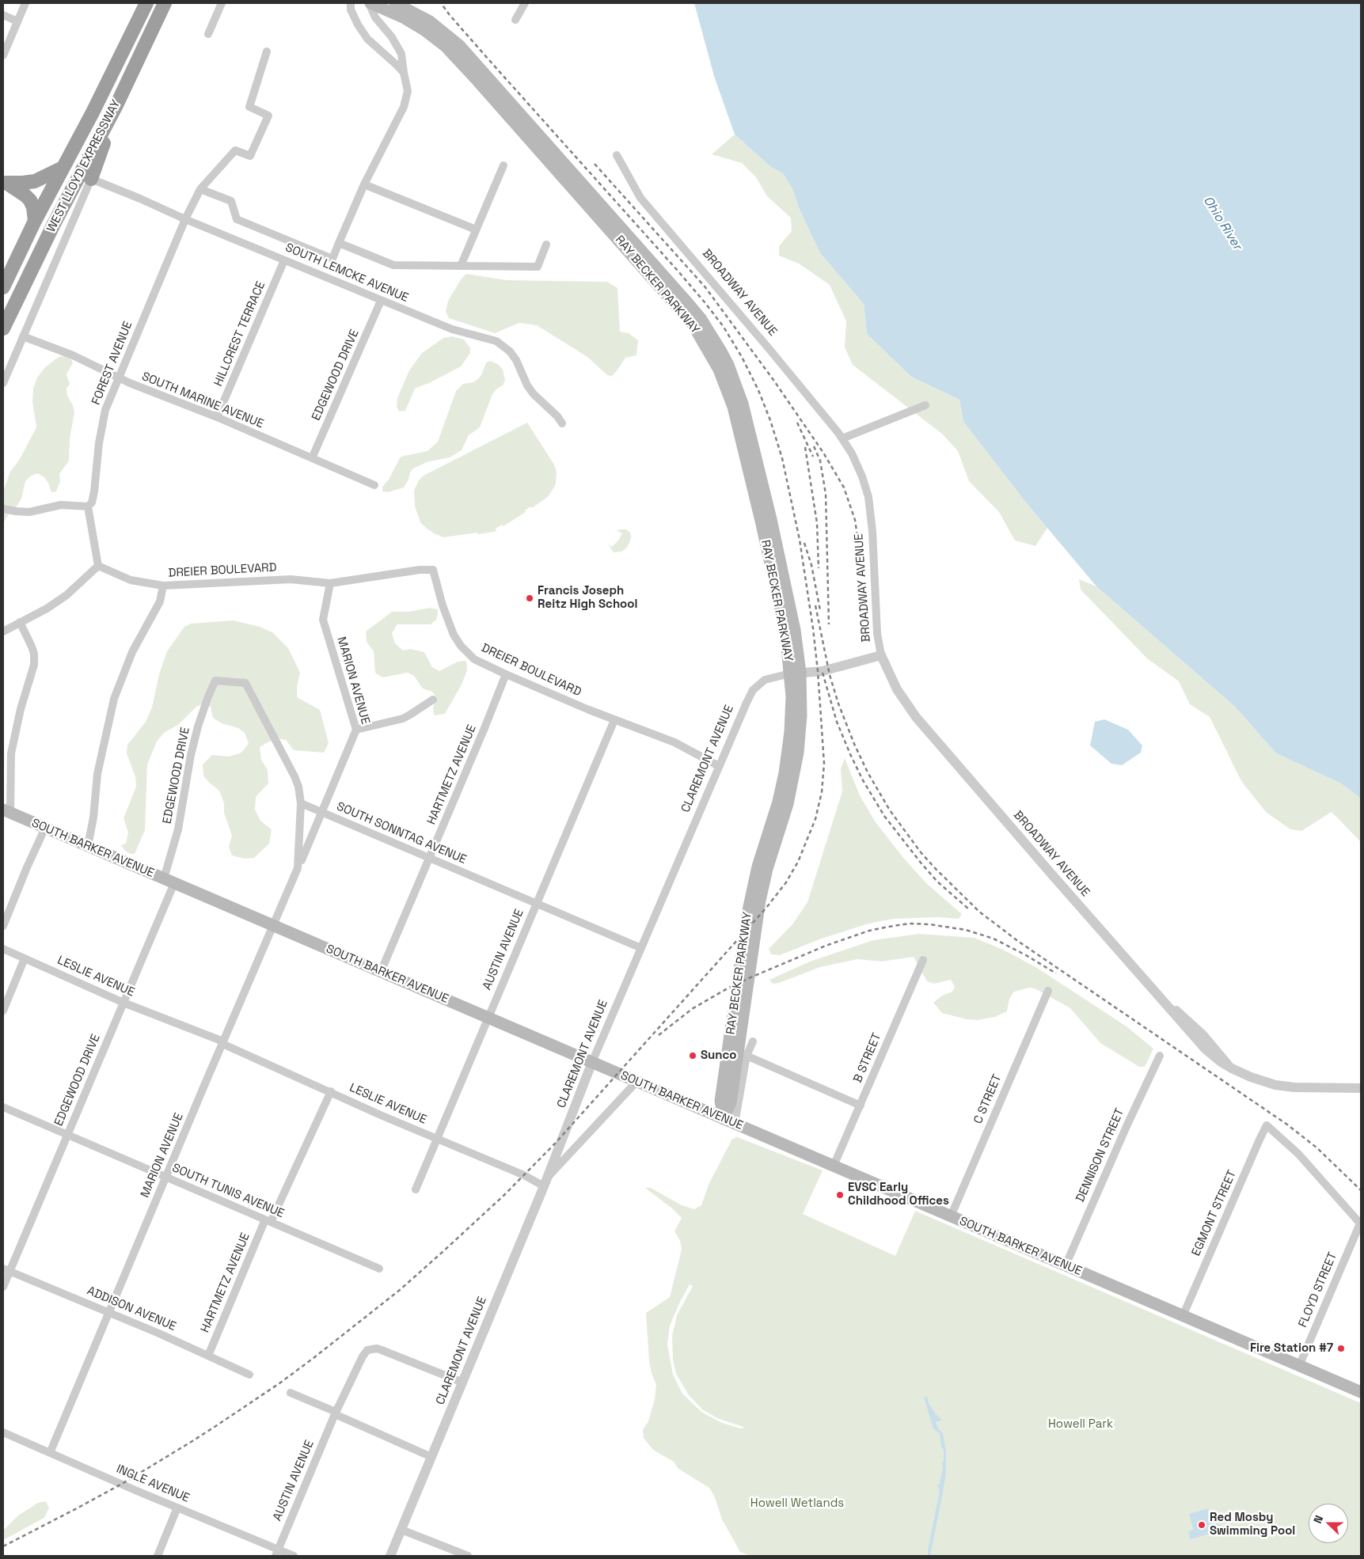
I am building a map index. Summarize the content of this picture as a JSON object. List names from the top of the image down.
{
  "streets": {
    "highway": ["WEST LLOYD EXPRESSWAY"],
    "main road": ["RAY BECKER PARKWAY", "SOUTH BARKER AVENUE"],
    "street": [
      "SOUTH LEMCKE AVENUE",
      "BROADWAY AVENUE",
      "HILLCREST TERRACE",
      "FOREST AVENUE",
      "EDGEWOOD DRIVE",
      "SOUTH MARINE AVENUE",
      "DREIER BOULEVARD",
      "MARION AVENUE",
      "CLAREMONT AVENUE",
      "HARTMETZ AVENUE",
      "SOUTH SONNTAG AVENUE",
      "AUSTIN AVENUE",
      "LESLIE AVENUE",
      "B STREET",
      "C STREET",
      "DENNISON STREET",
      "SOUTH TUNIS AVENUE",
      "EGMONT STREET",
      "FLOYD STREET",
      "ADDISON AVENUE",
      "INGLE AVENUE"
    ]
  },
  "crossings": [
    ["SOUTH LEMCKE AVENUE", "HILLCREST TERRACE"],
    ["SOUTH LEMCKE AVENUE", "FOREST AVENUE"],
    ["SOUTH LEMCKE AVENUE", "EDGEWOOD DRIVE"],
    ["RAY BECKER PARKWAY", "CLAREMONT AVENUE"],
    ["RAY BECKER PARKWAY", "SOUTH BARKER AVENUE"],
    ["BROADWAY AVENUE", "CLAREMONT AVENUE"],
    ["HILLCREST TERRACE", "SOUTH MARINE AVENUE"],
    ["FOREST AVENUE", "SOUTH MARINE AVENUE"],
    ["EDGEWOOD DRIVE", "SOUTH MARINE AVENUE"],
    ["EDGEWOOD DRIVE", "MARION AVENUE"],
    ["EDGEWOOD DRIVE", "SOUTH SONNTAG AVENUE"],
    ["EDGEWOOD DRIVE", "SOUTH BARKER AVENUE"],
    ["EDGEWOOD DRIVE", "LESLIE AVENUE"],
    ["EDGEWOOD DRIVE", "SOUTH TUNIS AVENUE"],
    ["EDGEWOOD DRIVE", "ADDISON AVENUE"],
    ["DREIER BOULEVARD", "MARION AVENUE"],
    ["DREIER BOULEVARD", "CLAREMONT AVENUE"],
    ["DREIER BOULEVARD", "HARTMETZ AVENUE"],
    ["DREIER BOULEVARD", "AUSTIN AVENUE"],
    ["MARION AVENUE", "SOUTH SONNTAG AVENUE"],
    ["MARION AVENUE", "SOUTH BARKER AVENUE"],
    ["MARION AVENUE", "LESLIE AVENUE"],
    ["MARION AVENUE", "SOUTH TUNIS AVENUE"],
    ["MARION AVENUE", "ADDISON AVENUE"],
    ["MARION AVENUE", "INGLE AVENUE"],
    ["CLAREMONT AVENUE", "SOUTH SONNTAG AVENUE"],
    ["CLAREMONT AVENUE", "SOUTH BARKER AVENUE"],
    ["CLAREMONT AVENUE", "AUSTIN AVENUE"],
    ["CLAREMONT AVENUE", "LESLIE AVENUE"],
    ["HARTMETZ AVENUE", "SOUTH SONNTAG AVENUE"],
    ["HARTMETZ AVENUE", "SOUTH BARKER AVENUE"],
    ["HARTMETZ AVENUE", "LESLIE AVENUE"],
    ["HARTMETZ AVENUE", "SOUTH TUNIS AVENUE"],
    ["HARTMETZ AVENUE", "ADDISON AVENUE"],
    ["SOUTH SONNTAG AVENUE", "AUSTIN AVENUE"],
    ["SOUTH BARKER AVENUE", "AUSTIN AVENUE"],
    ["SOUTH BARKER AVENUE", "B STREET"],
    ["SOUTH BARKER AVENUE", "C STREET"],
    ["SOUTH BARKER AVENUE", "DENNISON STREET"],
    ["SOUTH BARKER AVENUE", "EGMONT STREET"],
    ["SOUTH BARKER AVENUE", "FLOYD STREET"],
    ["AUSTIN AVENUE", "LESLIE AVENUE"],
    ["AUSTIN AVENUE", "INGLE AVENUE"],
    ["EGMONT STREET", "FLOYD STREET"]
  ],
  "water": ["Ohio River"],
  "parks": ["Howell Park", "Howell Wetlands"],
  "places": [
    "Francis Joseph Reitz High School",
    "Sunco",
    "EVSC Early Childhood Offices",
    "Fire Station #7",
    "Red Mosby Swimming Pool"
  ],
  "north": "left"
}
